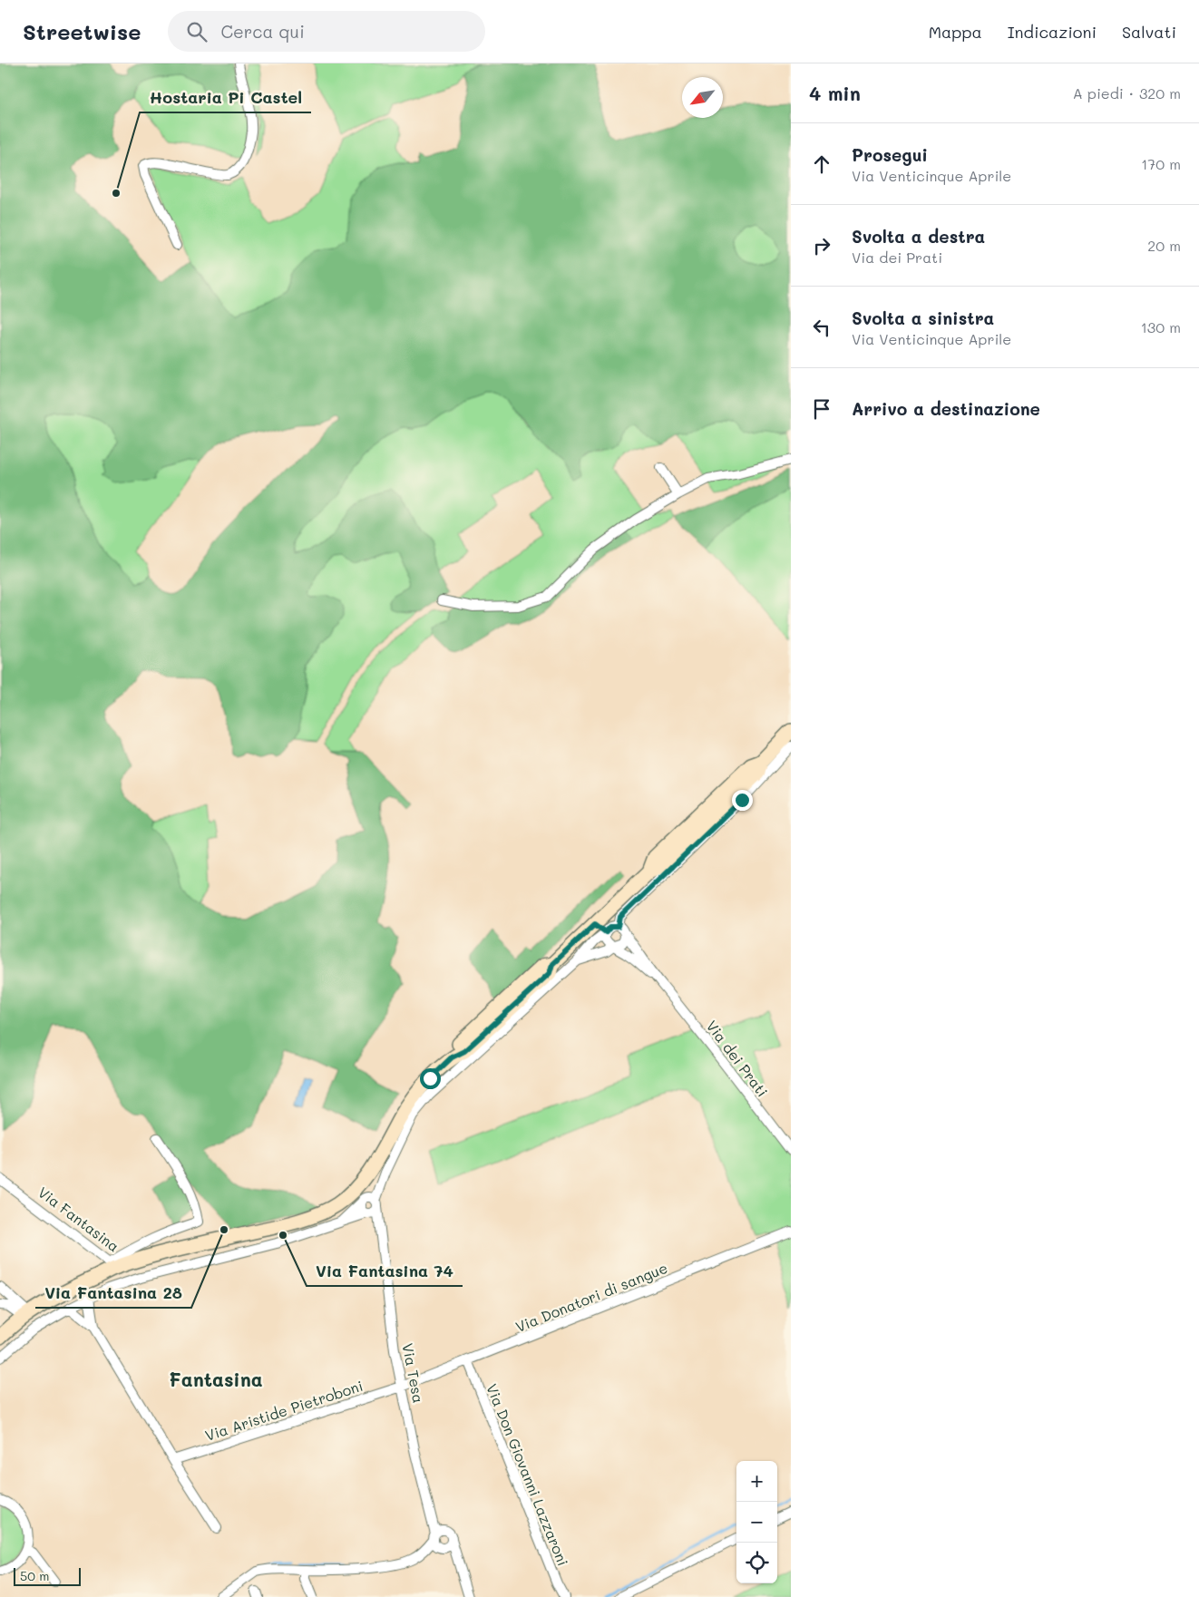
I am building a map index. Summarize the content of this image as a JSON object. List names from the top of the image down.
{
  "streets": {
    "street": [
      "Via dei Prati",
      "Via Fantasina",
      "Via Donatori di sangue",
      "Via Tesa",
      "Via Aristide Pietroboni",
      "Via Don Giovanni Lazzaroni"
    ]
  },
  "crossings": [
    ["Via Donatori di sangue", "Via Tesa"],
    ["Via Donatori di sangue", "Via Aristide Pietroboni"],
    ["Via Donatori di sangue", "Via Don Giovanni Lazzaroni"],
    ["Via Tesa", "Via Aristide Pietroboni"]
  ],
  "districts": ["Fantasina"],
  "places": ["Hostaria Pi Castel", "Via Fantasina 28", "Via Fantasina 74"],
  "scale_bar": "50 m",
  "north": "bottom left",
  "page": {
    "header": "Streetwise",
    "search": "Cerca qui",
    "nav": ["Mappa", "Indicazioni", "Salvati"],
    "heading": ["4 min", "A piedi · 320 m"],
    "list": [
      ["Prosegui", "Via Venticinque Aprile", "170 m"],
      ["Svolta a destra", "Via dei Prati", "20 m"],
      ["Svolta a sinistra", "Via Venticinque Aprile", "130 m"],
      "Arrivo a destinazione"
    ],
    "map_buttons": ["+", "−"],
    "scale": "50 m"
  }
}
